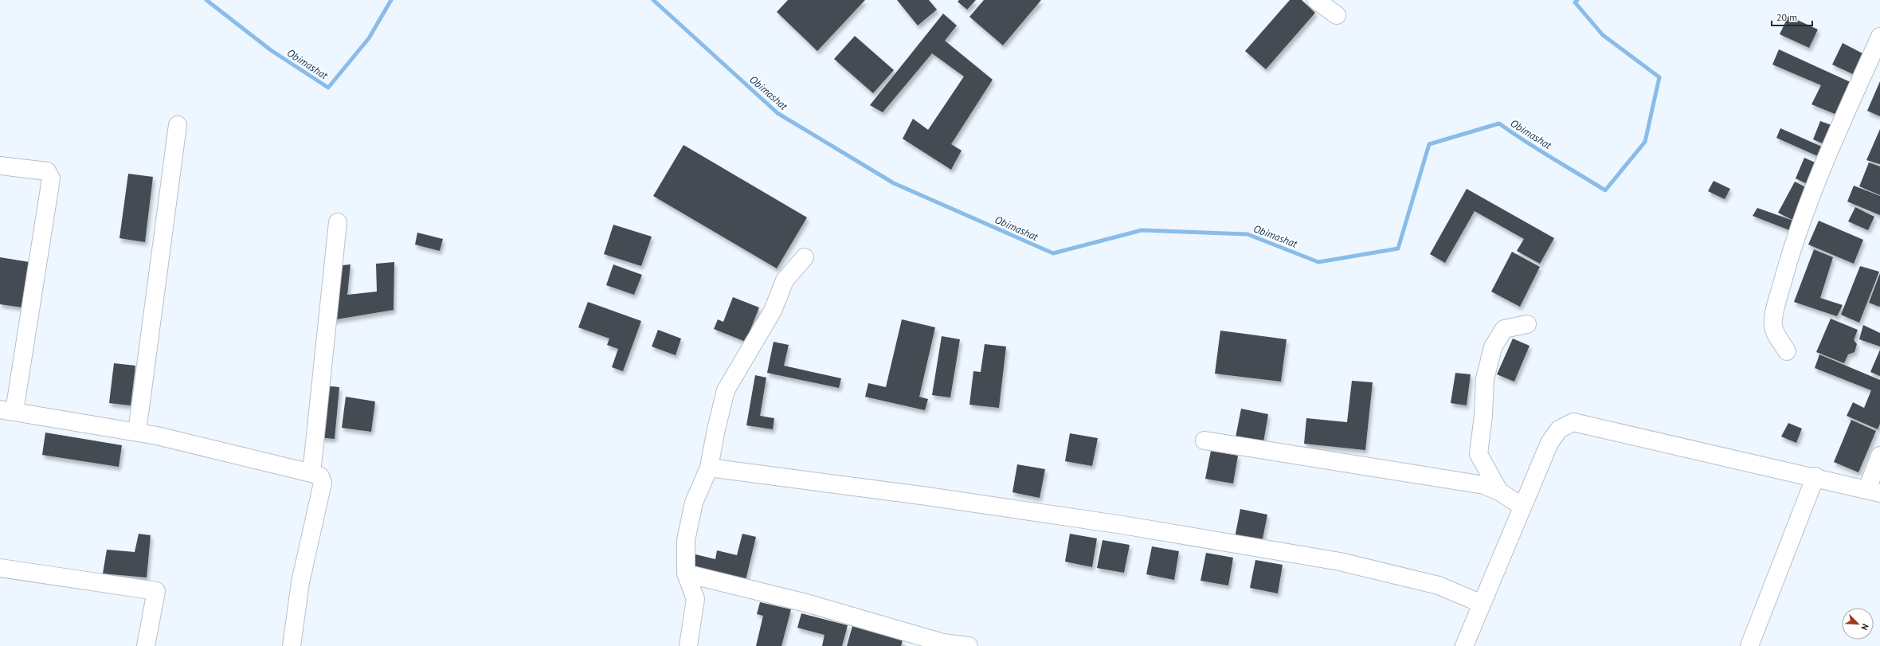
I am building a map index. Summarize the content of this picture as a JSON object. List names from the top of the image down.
{
  "water": ["Obimashat"],
  "scale_bar": "20 m",
  "north": "bottom right"
}
